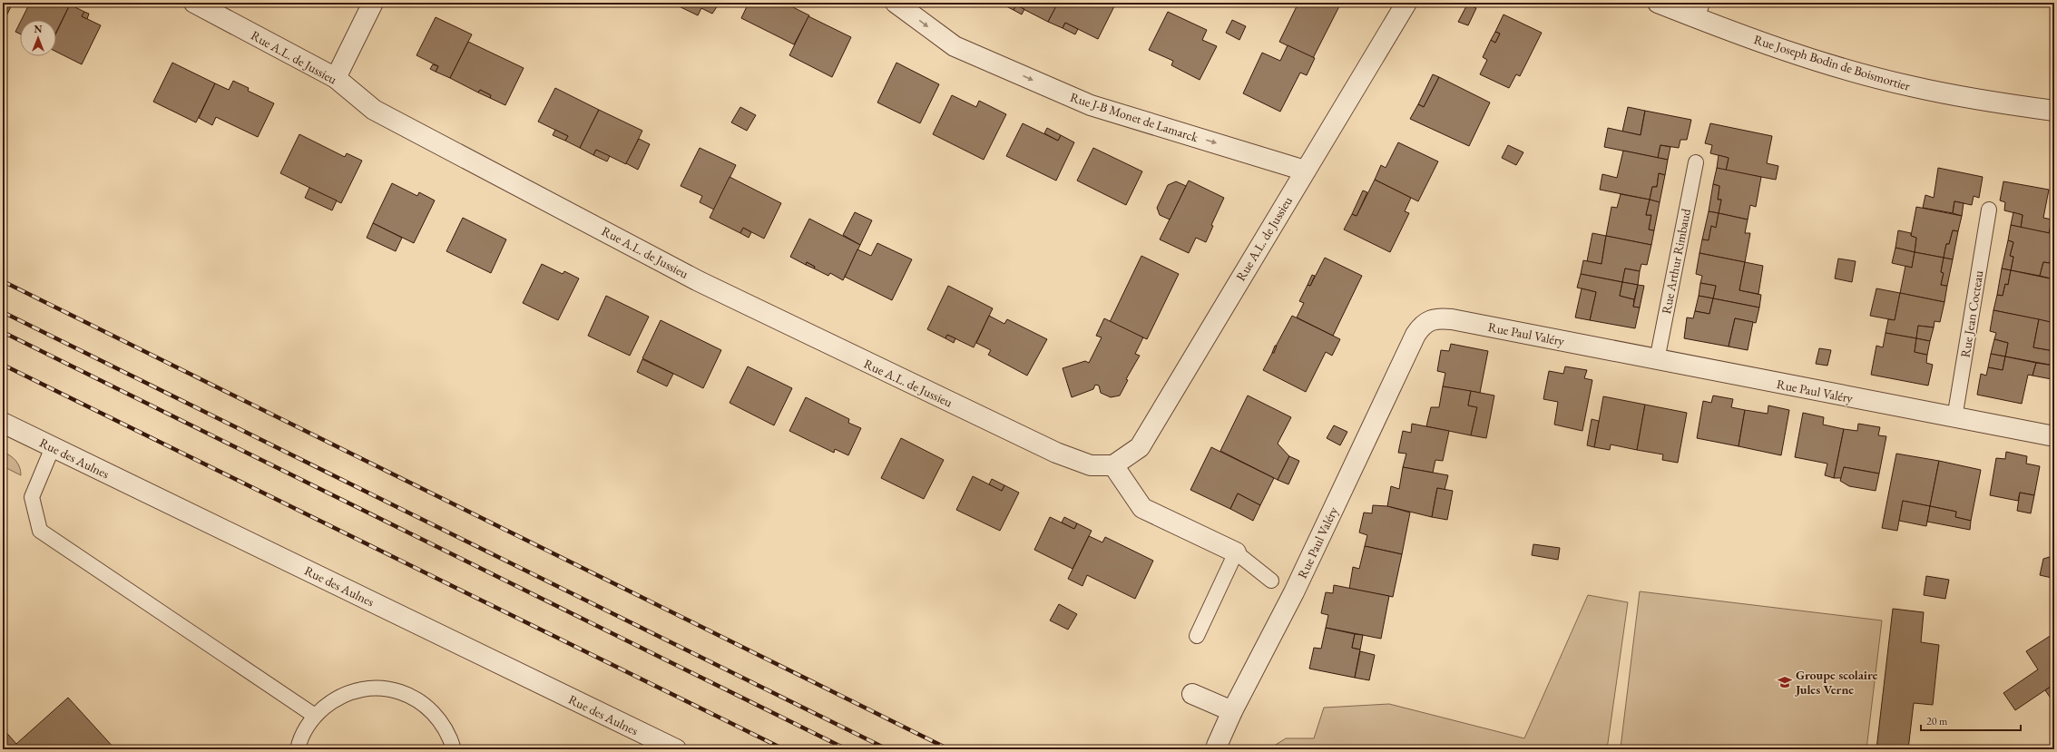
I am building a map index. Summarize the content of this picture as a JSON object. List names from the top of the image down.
{
  "streets": {
    "street": [
      "Rue A.L. de Jussieu",
      "Rue Joseph Bodin de Boismortier",
      "Rue J-B Monet de Lamarck",
      "Rue Paul Valéry",
      "Rue des Aulnes"
    ],
    "lane": ["Rue Arthur Rimbaud", "Rue Jean Cocteau"]
  },
  "crossings": [
    ["Rue A.L. de Jussieu", "Rue J-B Monet de Lamarck"],
    ["Rue Arthur Rimbaud", "Rue Paul Valéry"],
    ["Rue Jean Cocteau", "Rue Paul Valéry"]
  ],
  "one_way": ["Rue J-B Monet de Lamarck"],
  "places": {
    "school or university": ["Groupe scolaire Jules Verne"]
  },
  "scale_bar": "20 m",
  "north": "top"
}
